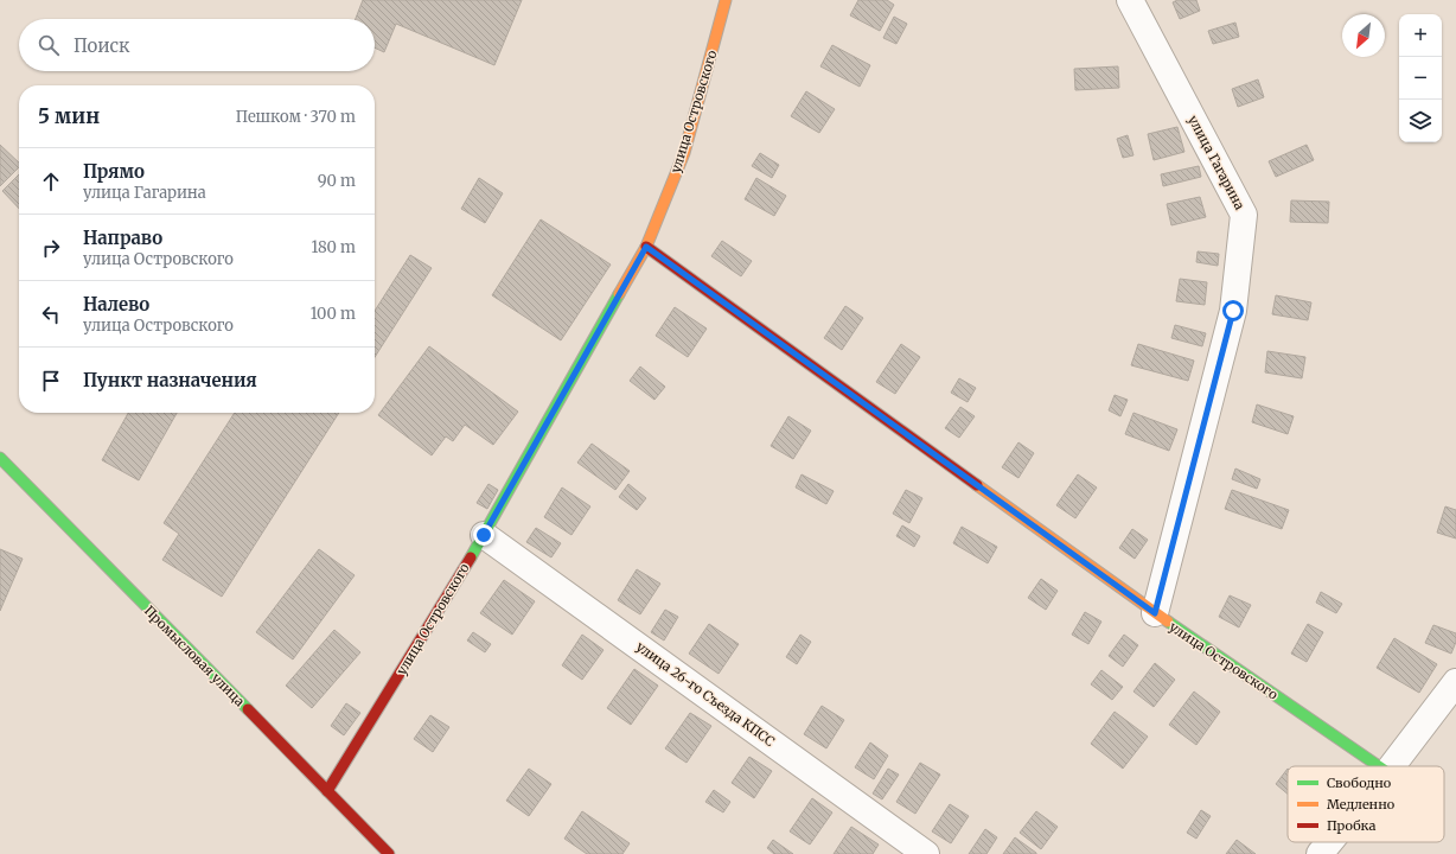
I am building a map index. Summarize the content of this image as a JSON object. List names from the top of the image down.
{
  "streets": {
    "street": [
      "улица Островского",
      "улица Гагарина",
      "Промысловая улица",
      "улица 26-го Съезда КПСС"
    ]
  },
  "crossings": [
    ["улица Островского", "улица Гагарина"],
    ["улица Островского", "Промысловая улица"],
    ["улица Островского", "улица 26-го Съезда КПСС"]
  ],
  "legend": ["Свободно", "Медленно", "Пробка"],
  "north": "bottom left",
  "page": {
    "map_buttons": ["+", "−"],
    "search": "Поиск",
    "heading": ["5 мин", "Пешком · 370 m"],
    "list": [
      ["Прямо", "улица Гагарина", "90 m"],
      ["Направо", "улица Островского", "180 m"],
      ["Налево", "улица Островского", "100 m"],
      "Пункт назначения"
    ]
  }
}
